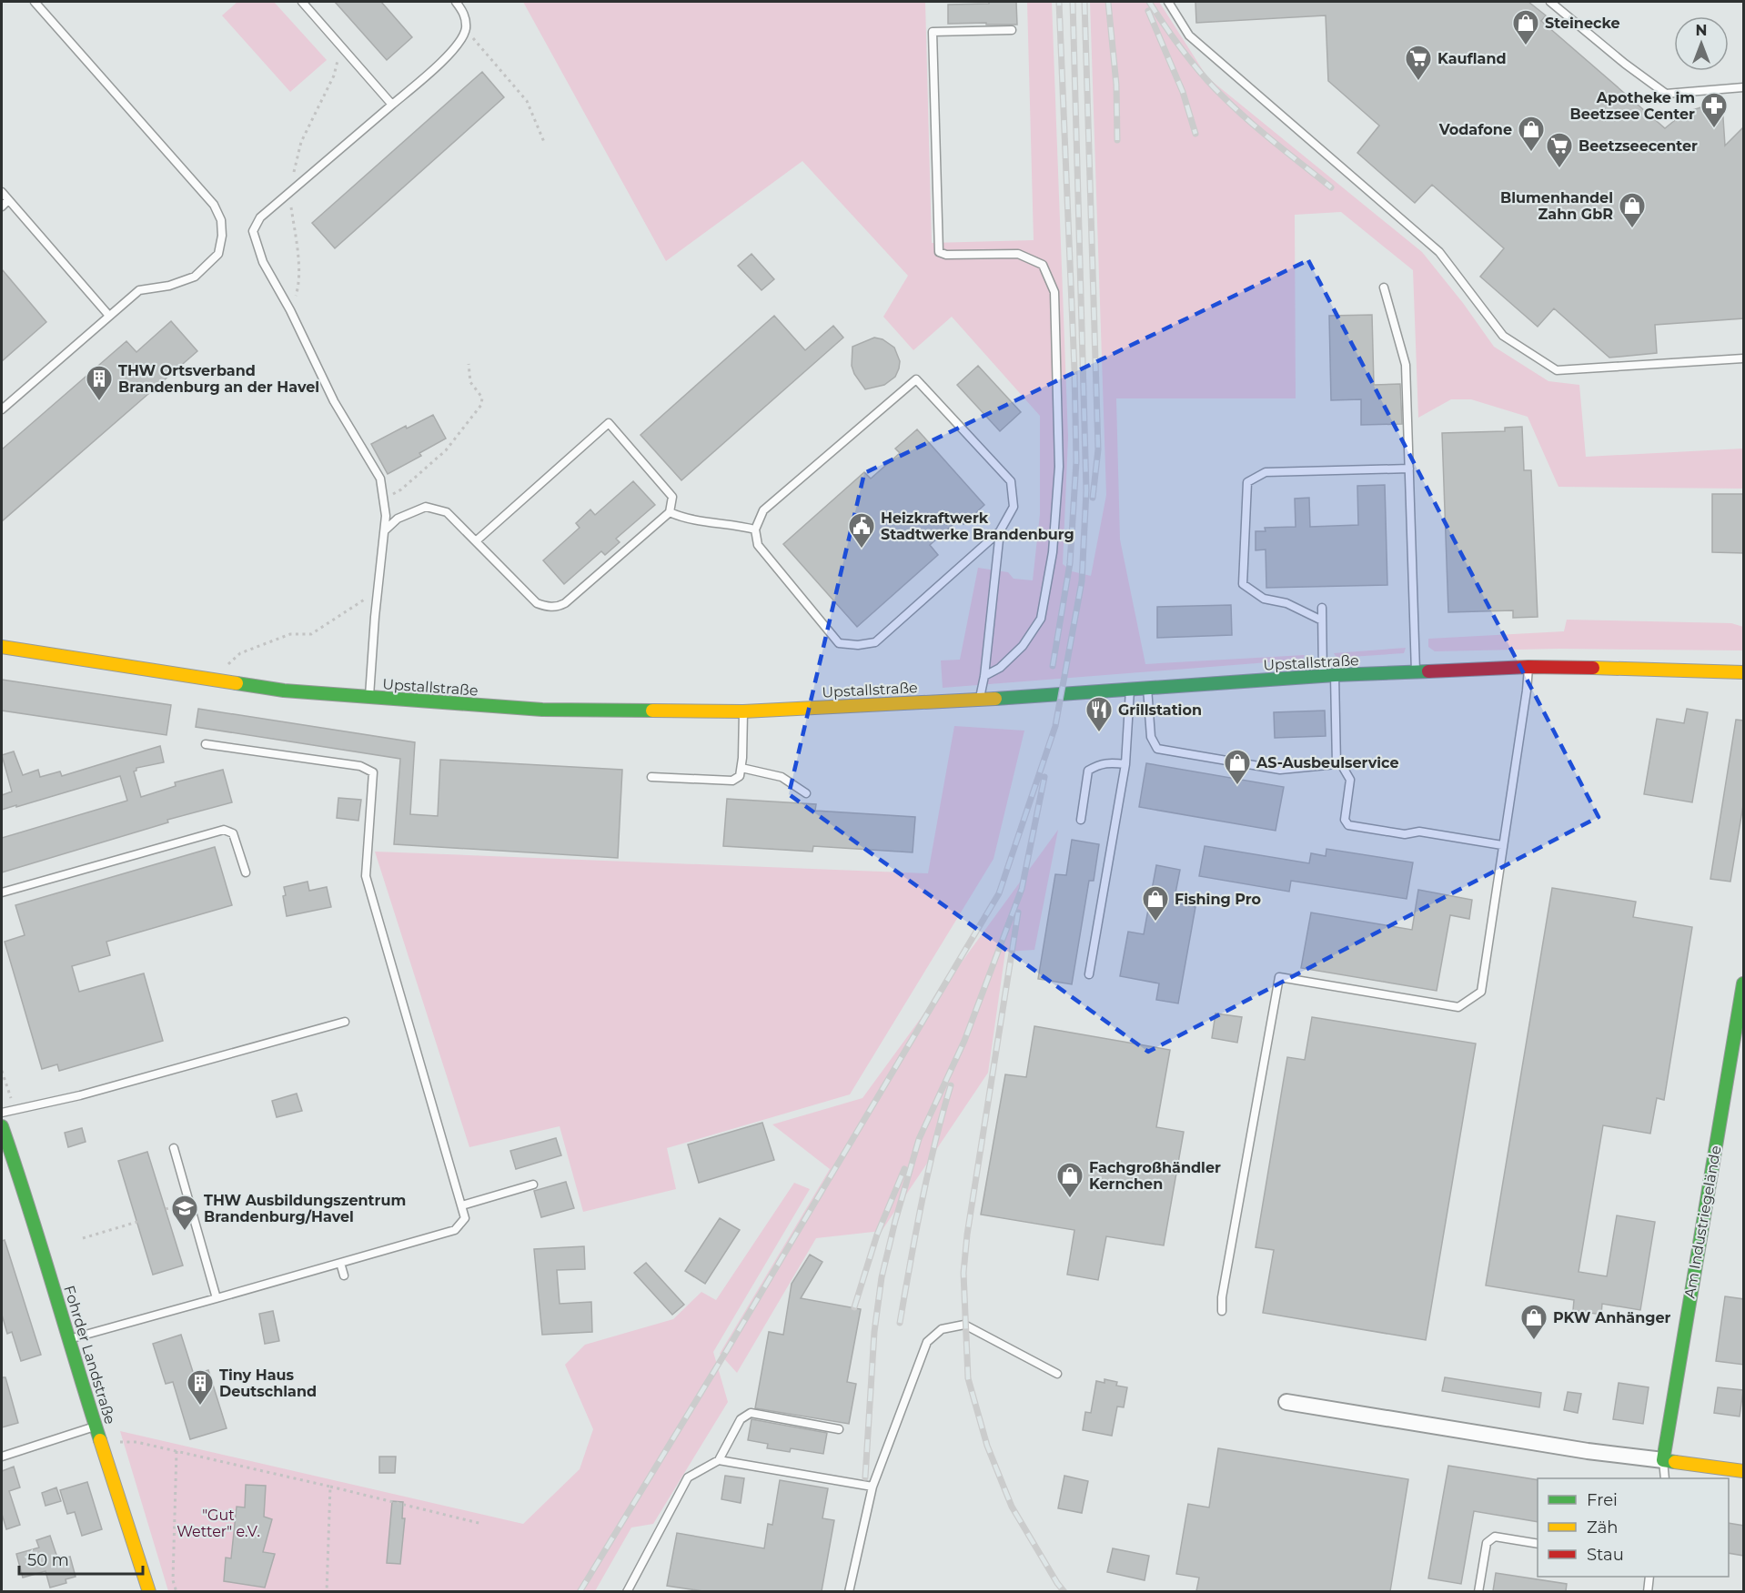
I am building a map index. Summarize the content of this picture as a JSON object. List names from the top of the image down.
{
  "streets": {
    "street": ["Upstallstraße", "Am Industriegelände", "Fohrder Landstraße"]
  },
  "parks": ["\"Gut Wetter\" e.V."],
  "places": {
    "shop": [
      "Steinecke",
      "Vodafone",
      "Blumenhandel Zahn GbR",
      "AS-Ausbeulservice",
      "Fishing Pro",
      "Fachgroßhändler Kernchen",
      "PKW Anhänger"
    ],
    "supermarket": ["Kaufland", "Beetzseecenter"],
    "pharmacy": ["Apotheke im Beetzsee Center"],
    "building": ["THW Ortsverband Brandenburg an der Havel", "Tiny Haus Deutschland"],
    "public building": ["Heizkraftwerk Stadtwerke Brandenburg"],
    "restaurant": ["Grillstation"],
    "school or university": ["THW Ausbildungszentrum Brandenburg/Havel"]
  },
  "legend": ["Frei", "Zäh", "Stau"],
  "scale_bar": "50 m",
  "north": "top"
}
